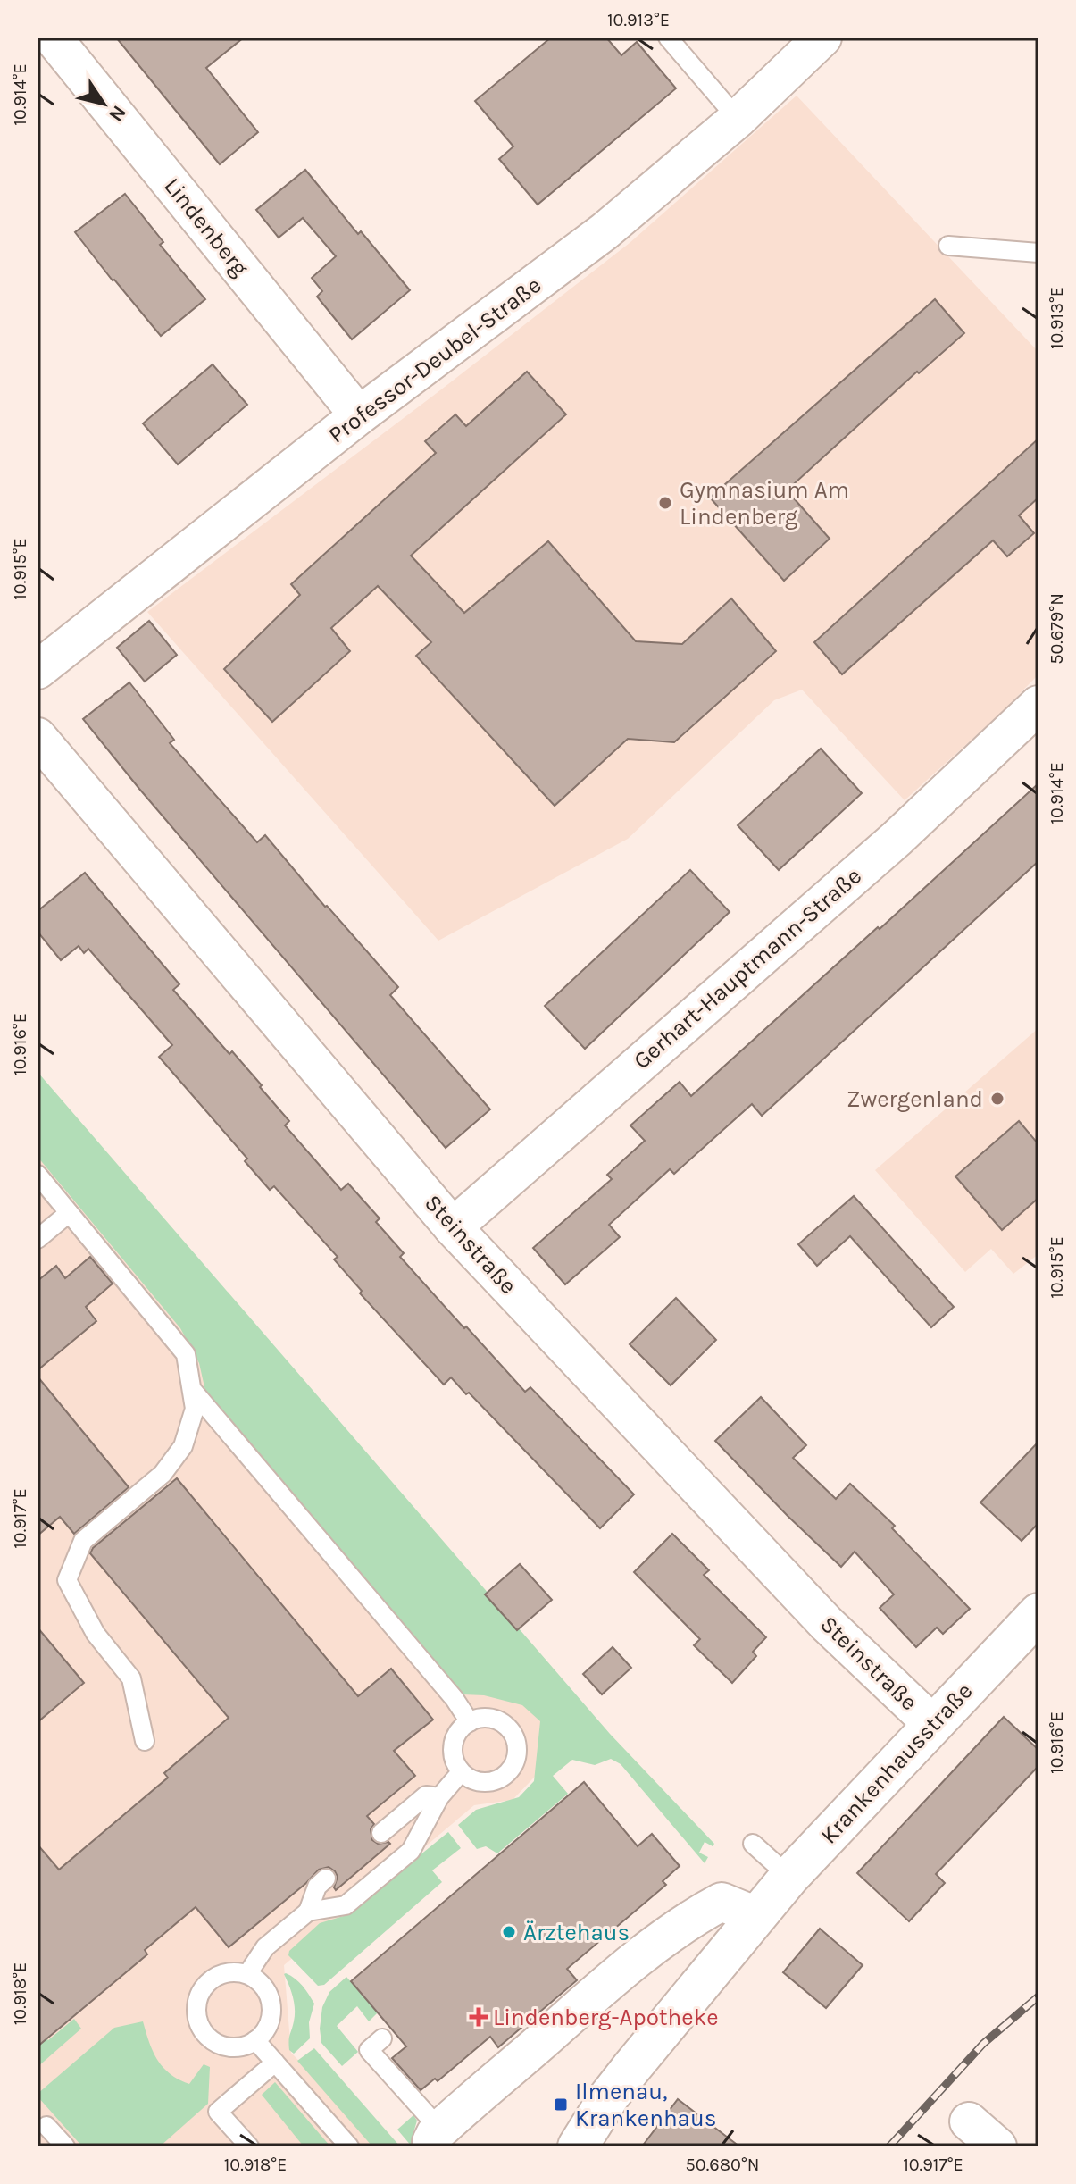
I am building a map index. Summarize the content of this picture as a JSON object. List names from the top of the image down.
{
  "streets": {
    "street": [
      "Lindenberg",
      "Professor-Deubel-Straße",
      "Gerhart-Hauptmann-Straße",
      "Steinstraße",
      "Krankenhausstraße"
    ]
  },
  "crossings": [
    ["Lindenberg", "Professor-Deubel-Straße"],
    ["Gerhart-Hauptmann-Straße", "Steinstraße"],
    ["Steinstraße", "Krankenhausstraße"]
  ],
  "places": {
    "other": ["Gymnasium Am Lindenberg", "Zwergenland", "Ärztehaus"],
    "health": ["Lindenberg-Apotheke"],
    "transit": ["Ilmenau, Krankenhaus"]
  },
  "north": "bottom right",
  "coordinates": [
    "10.913°E",
    "10.914°E",
    "10.915°E",
    "50.679°N",
    "10.916°E",
    "10.917°E",
    "10.918°E",
    "50.680°N"
  ]
}
